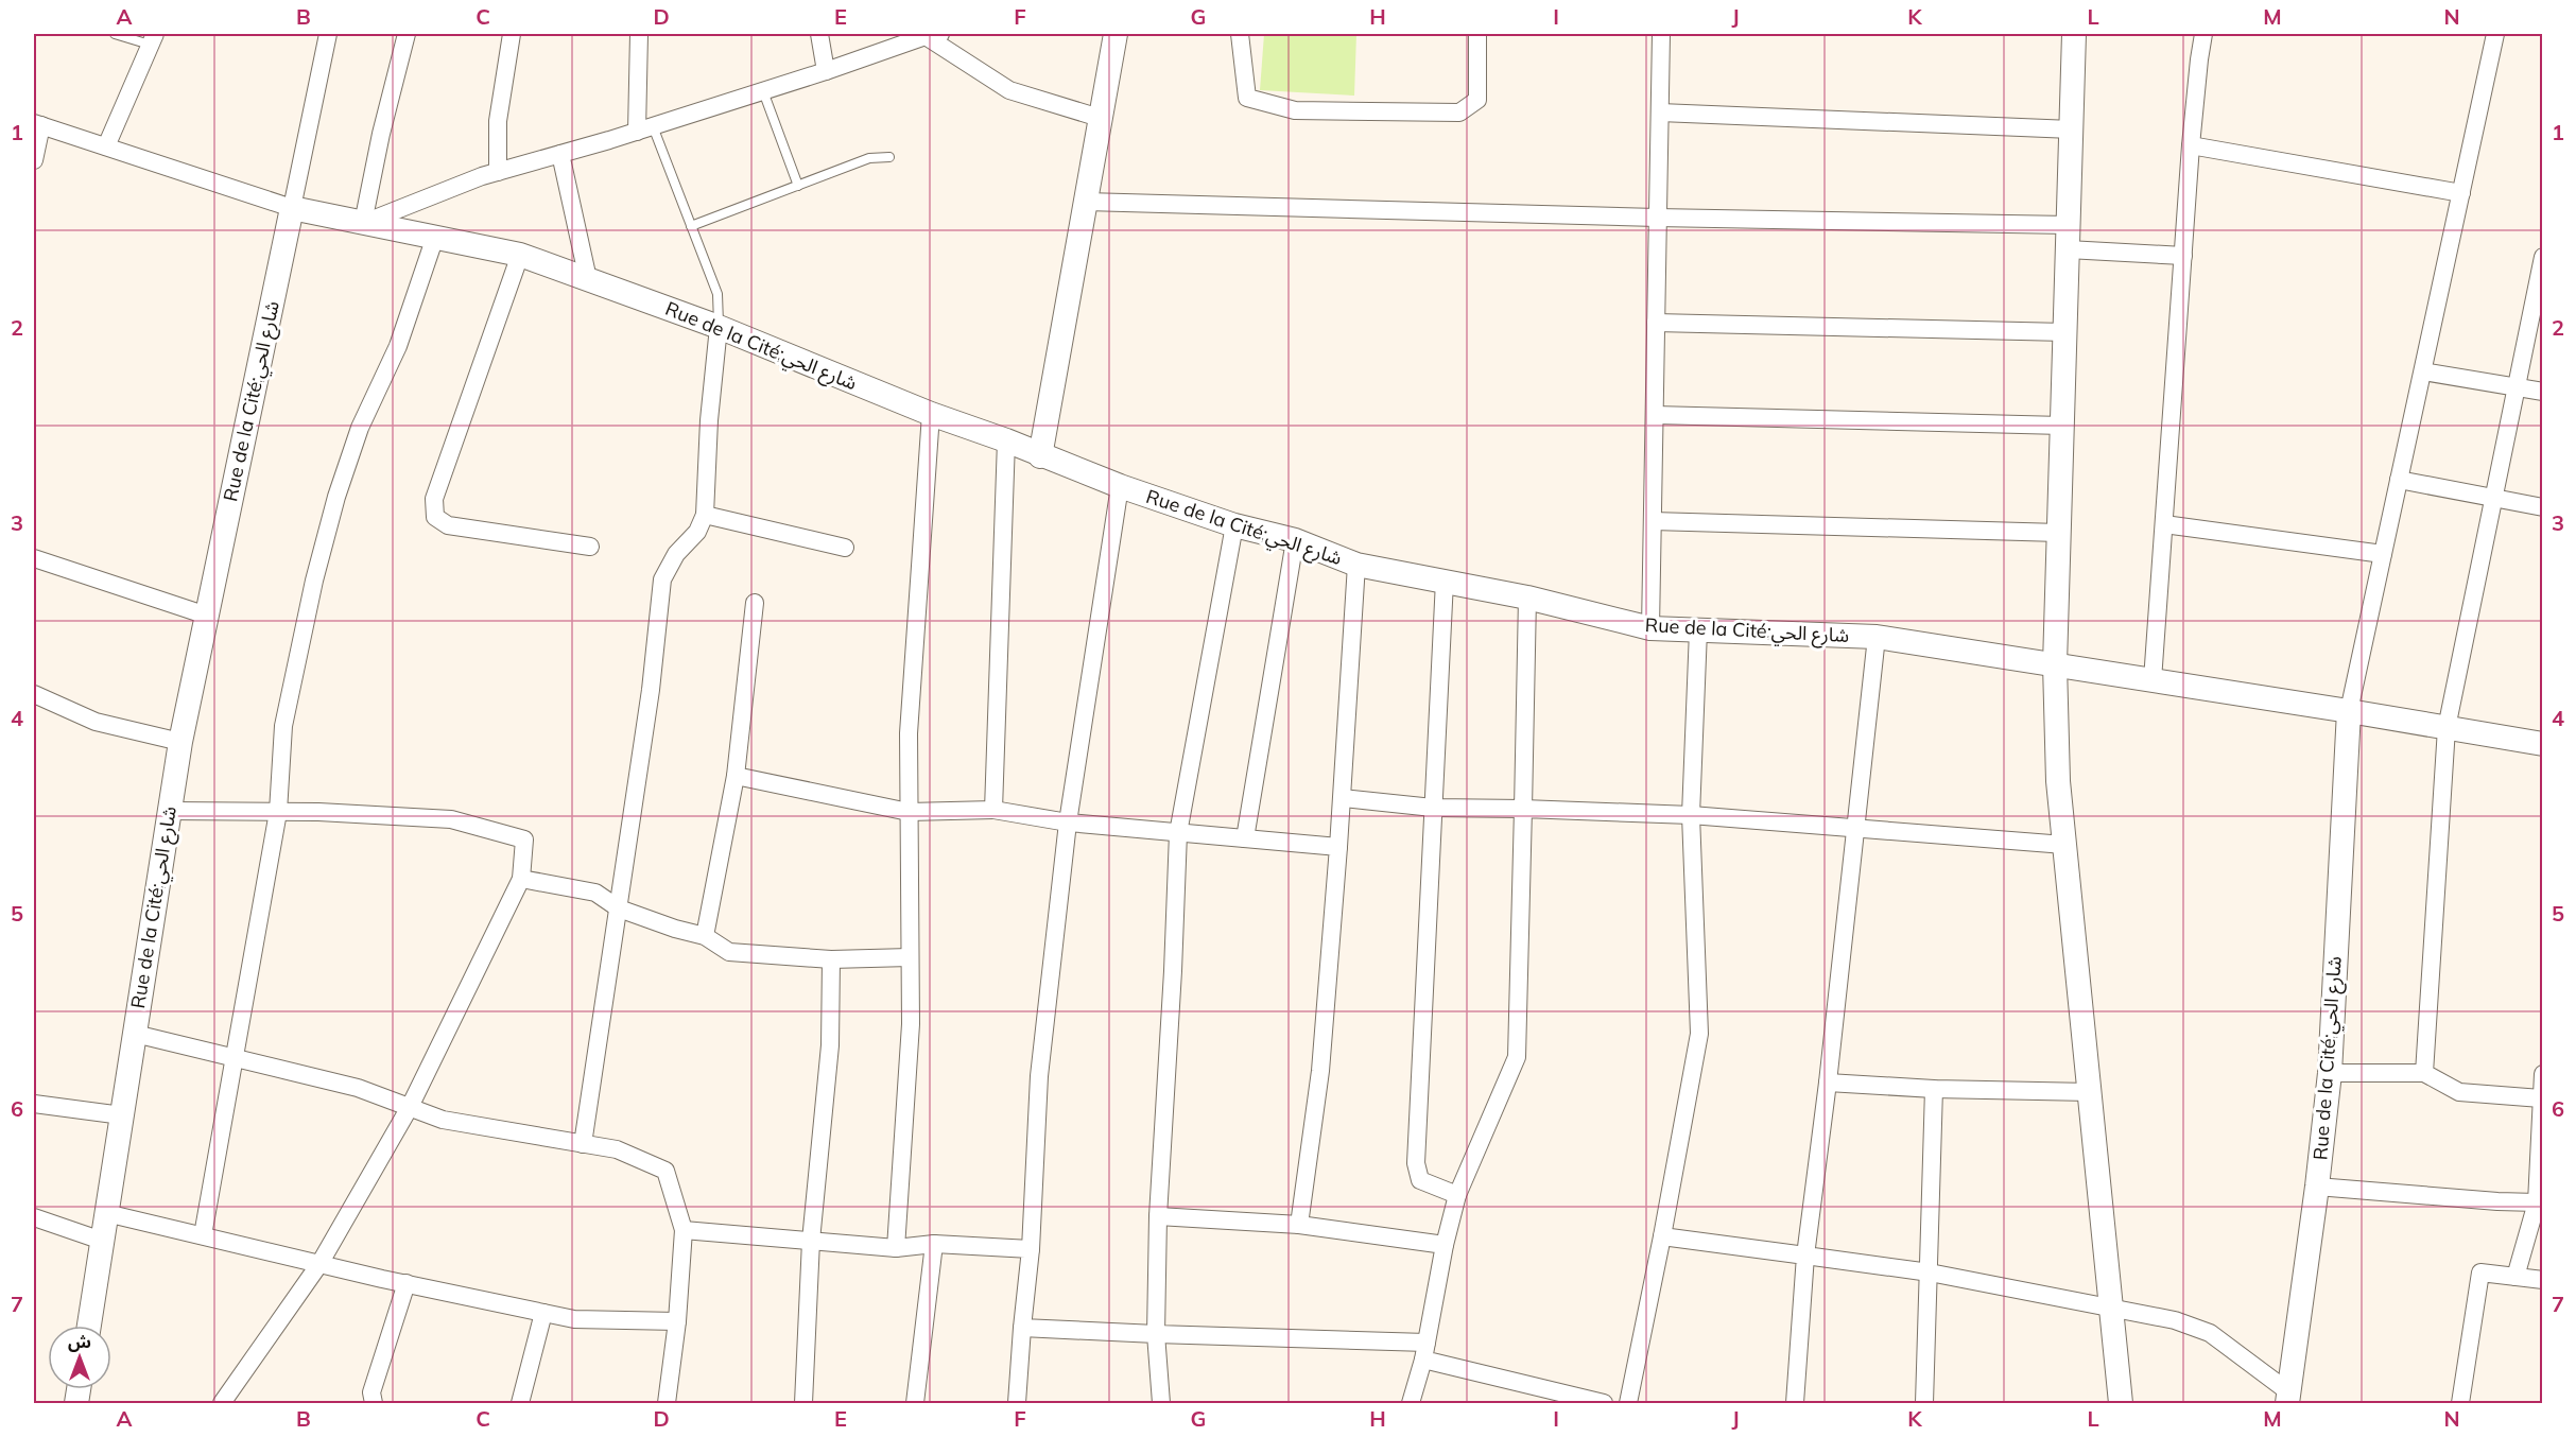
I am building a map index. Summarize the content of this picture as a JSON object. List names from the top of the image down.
{
  "streets": {
    "street": ["Rue de la Cité;شارع الحي"]
  },
  "north": "top",
  "grid": {
    "columns": [
      "A",
      "B",
      "C",
      "D",
      "E",
      "F",
      "G",
      "H",
      "I",
      "J",
      "K",
      "L",
      "M",
      "N"
    ],
    "rows": [
      "1",
      "2",
      "3",
      "4",
      "5",
      "6",
      "7"
    ]
  }
}
